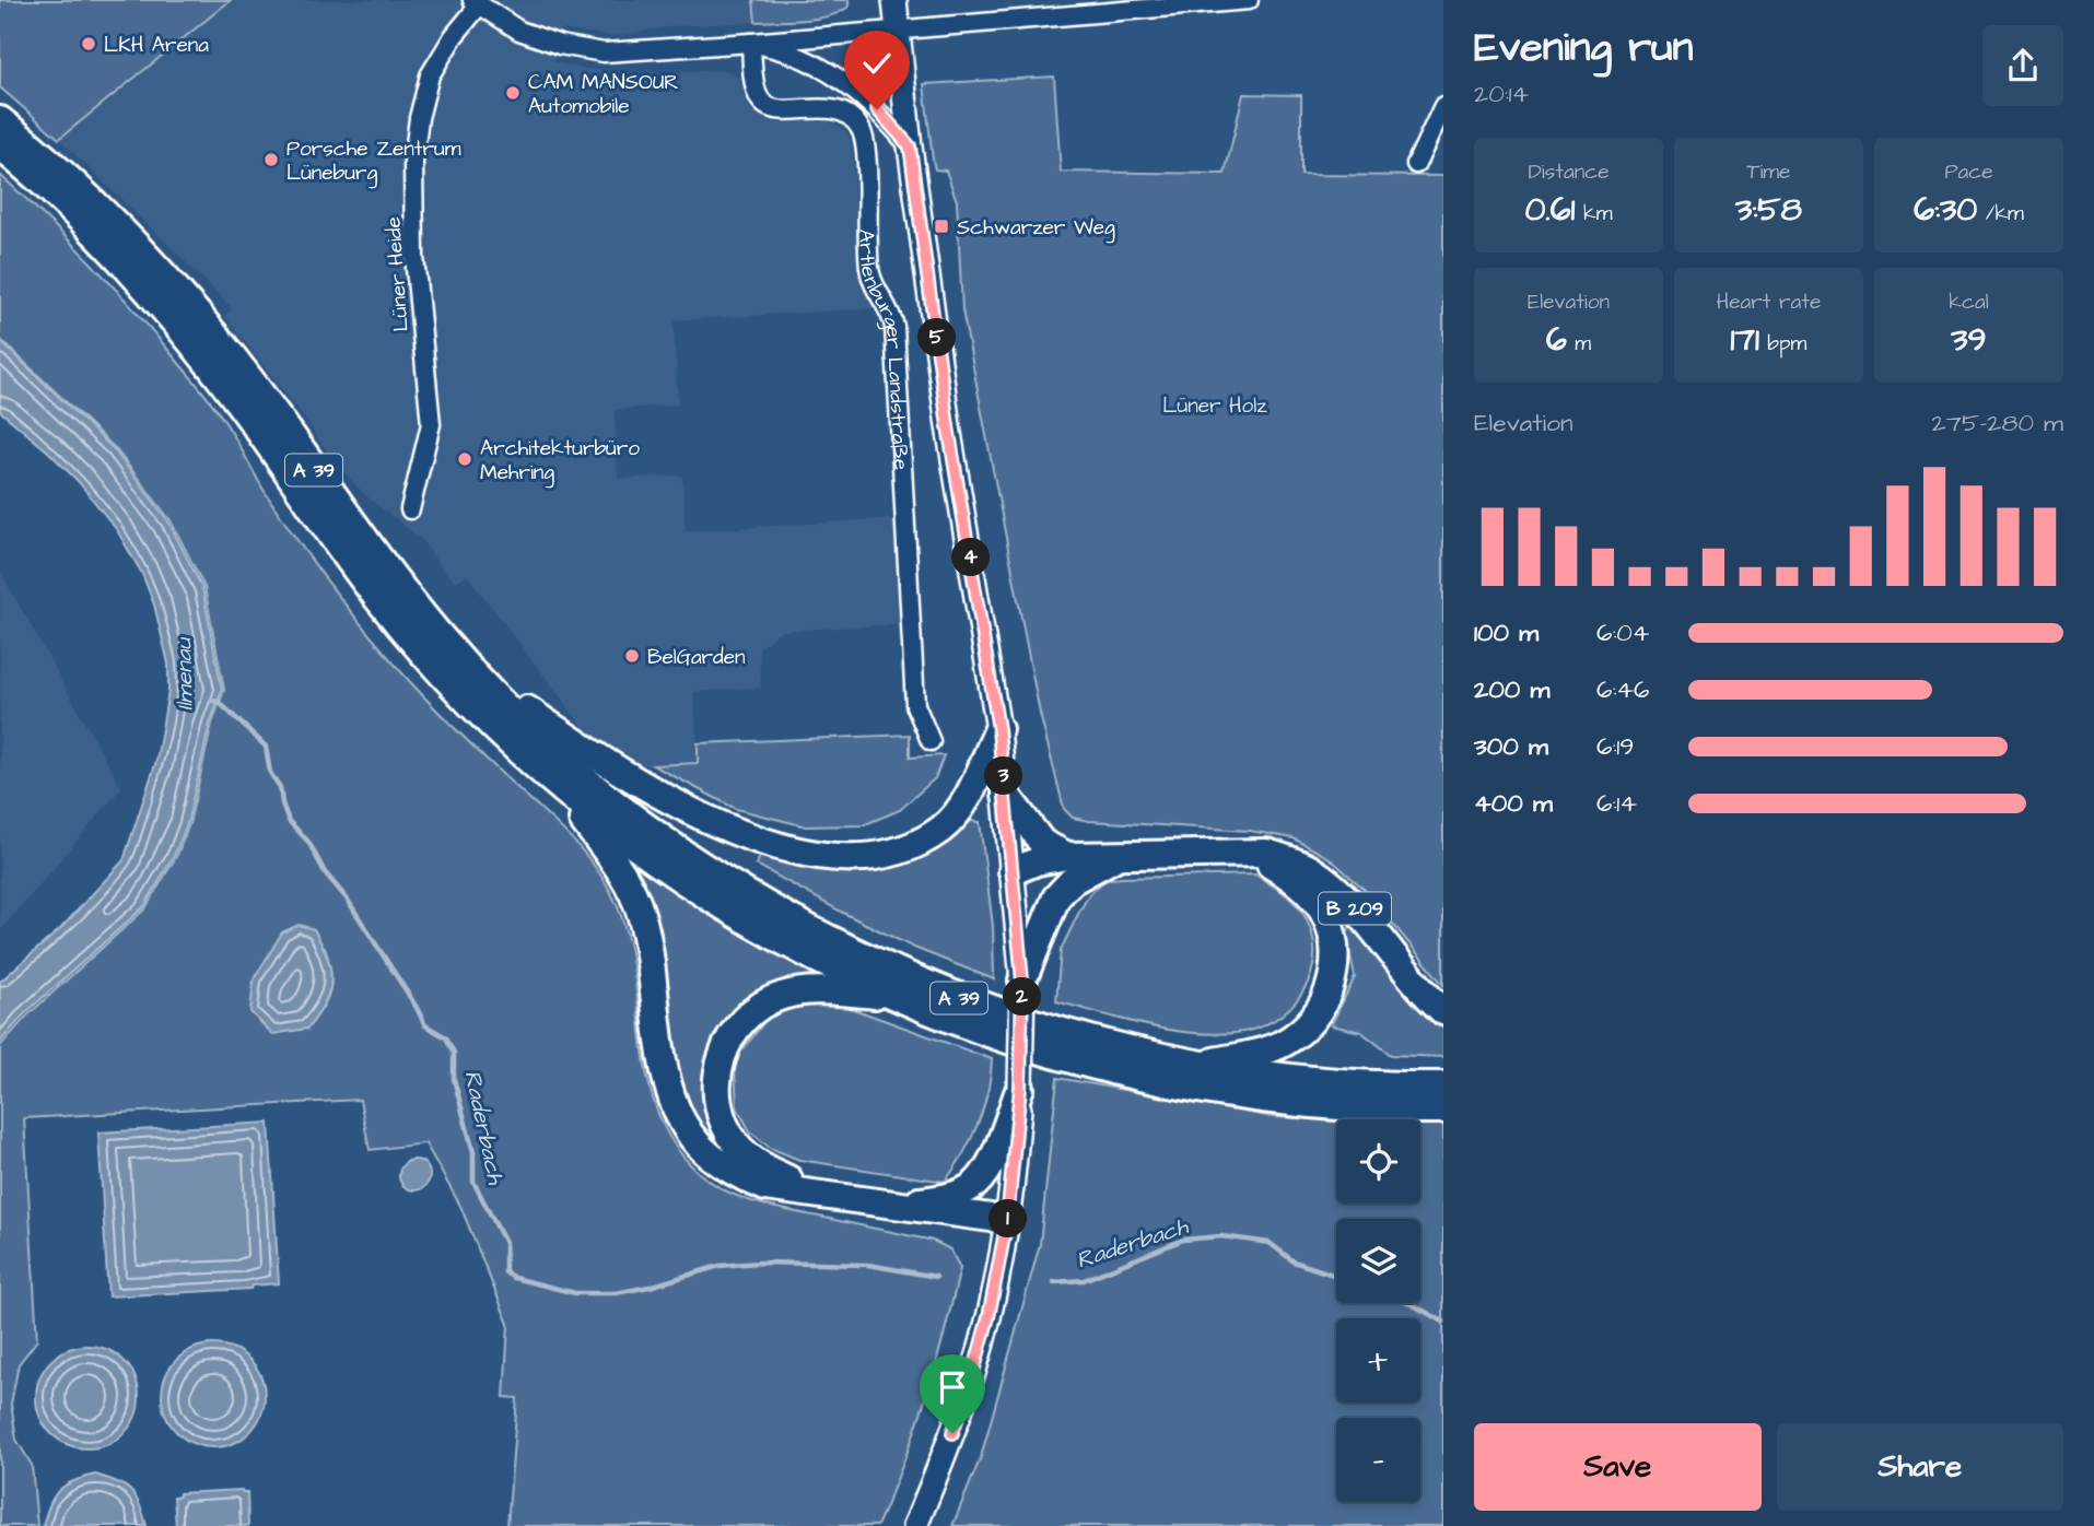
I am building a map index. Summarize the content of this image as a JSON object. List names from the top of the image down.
{
  "streets": {
    "highway": ["A 39", "B 209"],
    "street": ["Lüner Heide", "Artlenburger Landstraße"]
  },
  "water": ["Ilmenau", "Raderbach"],
  "parks": ["Lüner Holz"],
  "places": {
    "other": [
      "LKH Arena",
      "CAM MANSOUR Automobile",
      "Porsche Zentrum Lüneburg",
      "Architekturbüro Mehring",
      "BelGarden"
    ],
    "transit": ["Schwarzer Weg"]
  },
  "page": {
    "heading": ["Evening run", "20:14"],
    "stats": [
      ["Distance", "0.61 km"],
      ["Time", "3:58"],
      ["Pace", "6:30 /km"],
      ["Elevation", "6 m"],
      ["Heart rate", "171 bpm"],
      ["kcal", "39"]
    ],
    "pins": [
      "5",
      "4",
      "3",
      "2",
      "1"
    ],
    "chart": ["Elevation", "275–280 m"],
    "list": [
      {
        "name": "100 m",
        "note": "6:04"
      },
      {
        "name": "200 m",
        "note": "6:46"
      },
      {
        "name": "300 m",
        "note": "6:19"
      },
      {
        "name": "400 m",
        "note": "6:14"
      }
    ],
    "map_buttons": ["+", "−"],
    "buttons": ["Save", "Share"]
  }
}
